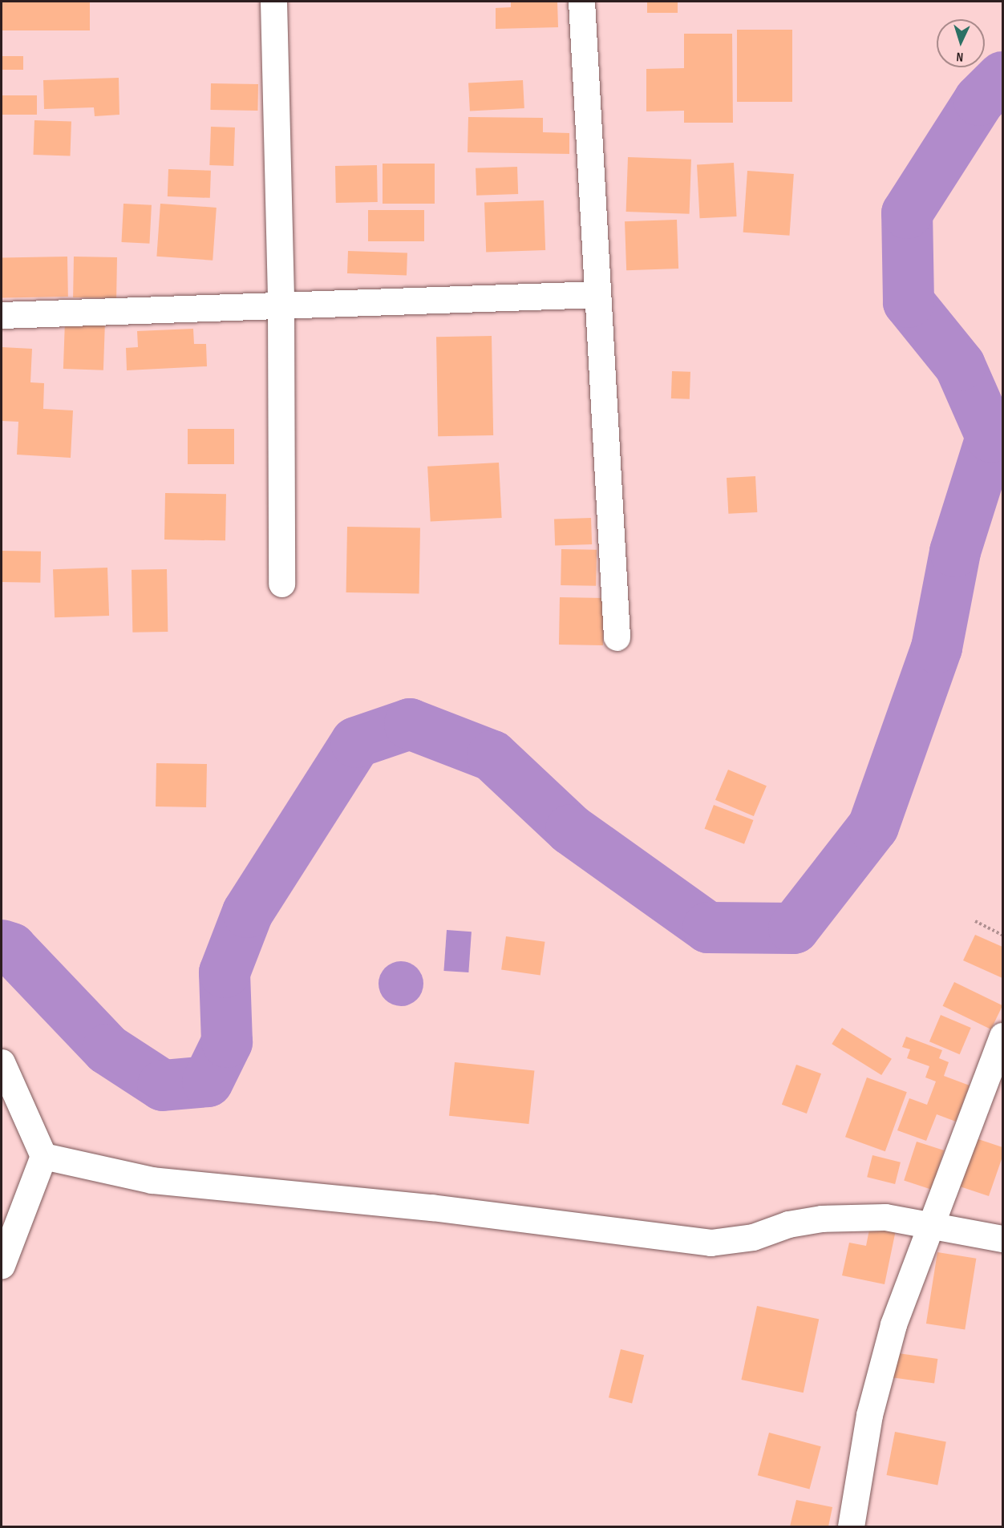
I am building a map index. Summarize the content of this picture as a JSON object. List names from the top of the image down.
{
  "north": "bottom"
}
